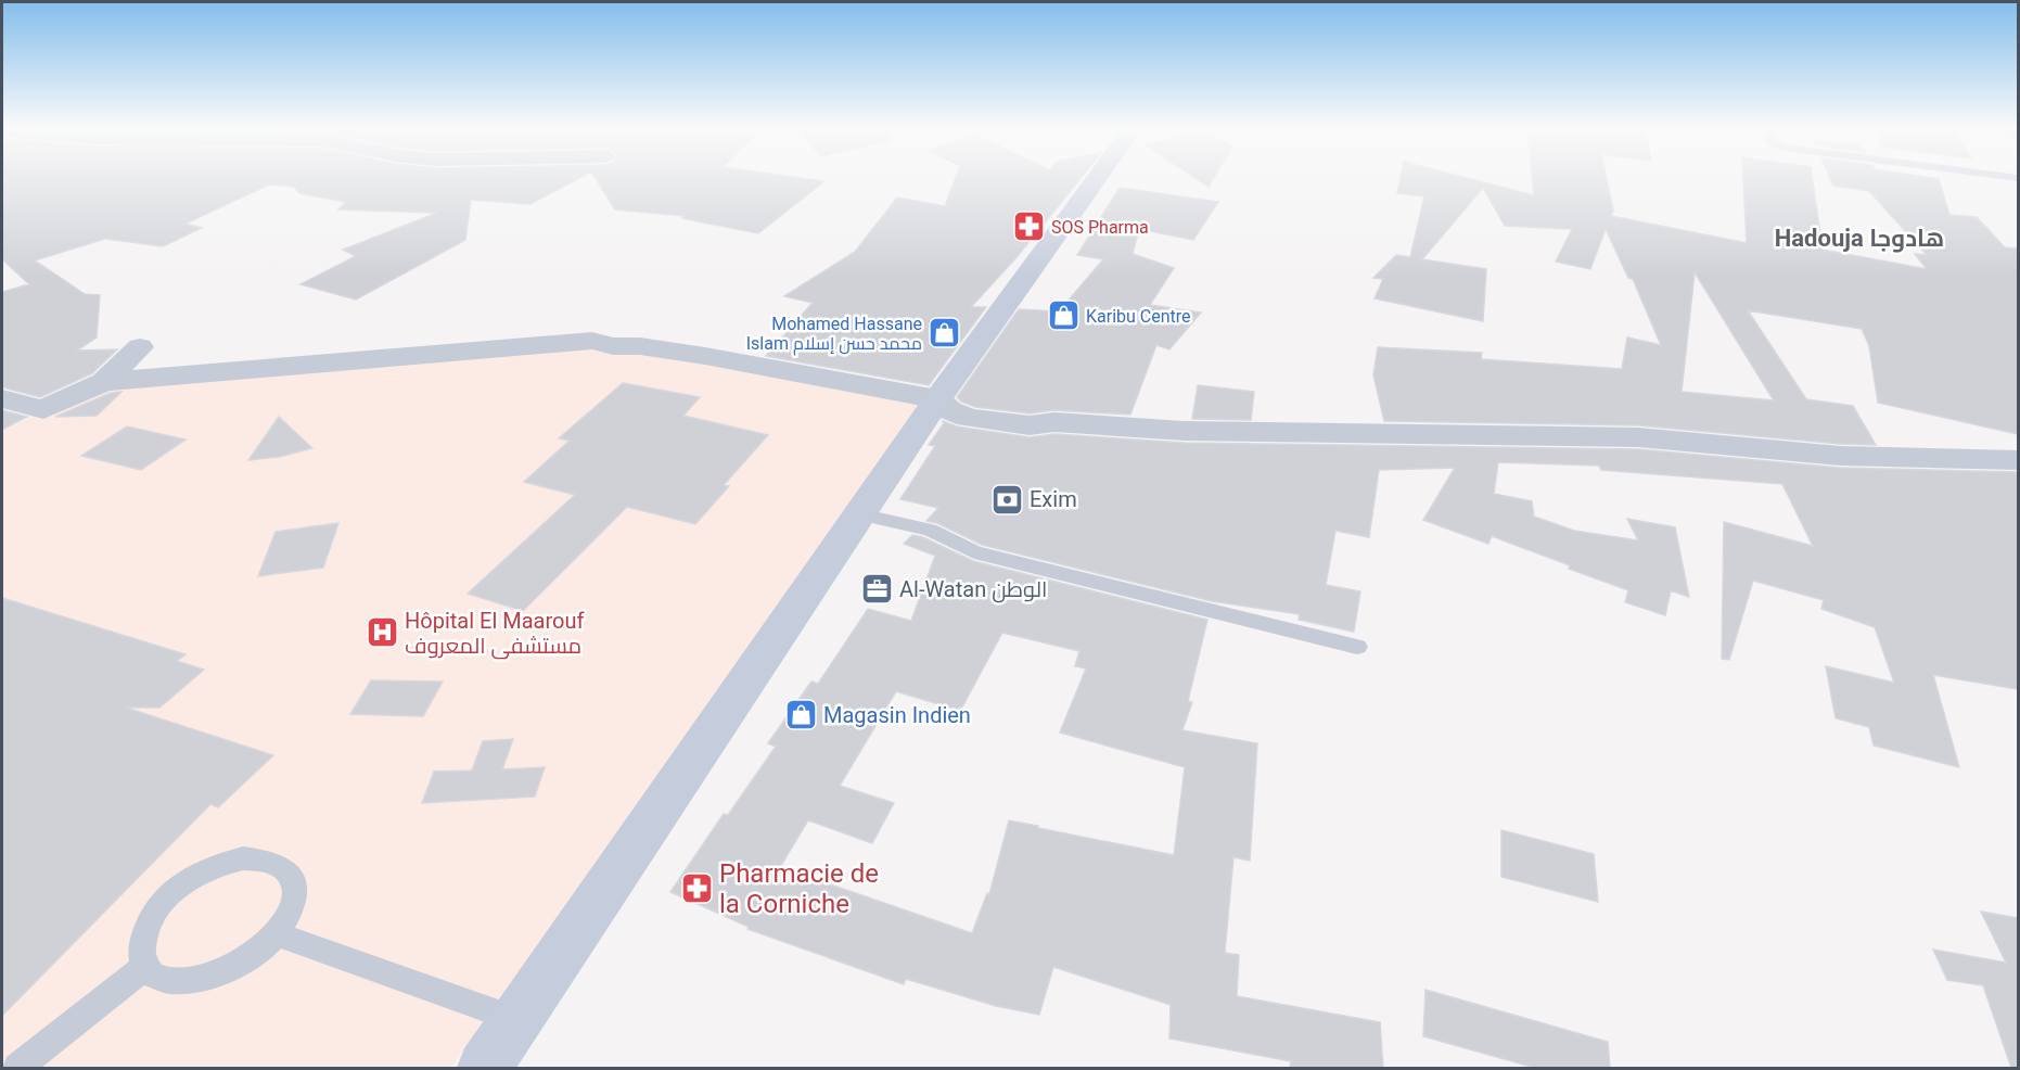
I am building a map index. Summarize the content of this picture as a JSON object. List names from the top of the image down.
{
  "districts": ["Hadouja هادوجا"],
  "places": {
    "pharmacy": ["SOS Pharma", "Pharmacie de la Corniche"],
    "shop": ["Karibu Centre", "Mohamed Hassane Islam محمد حسن إسلام", "Magasin Indien"],
    "bank": ["Exim"],
    "office": ["Al-Watan الوطن"],
    "hospital": ["Hôpital El Maarouf مستشفى المعروف"]
  }
}
